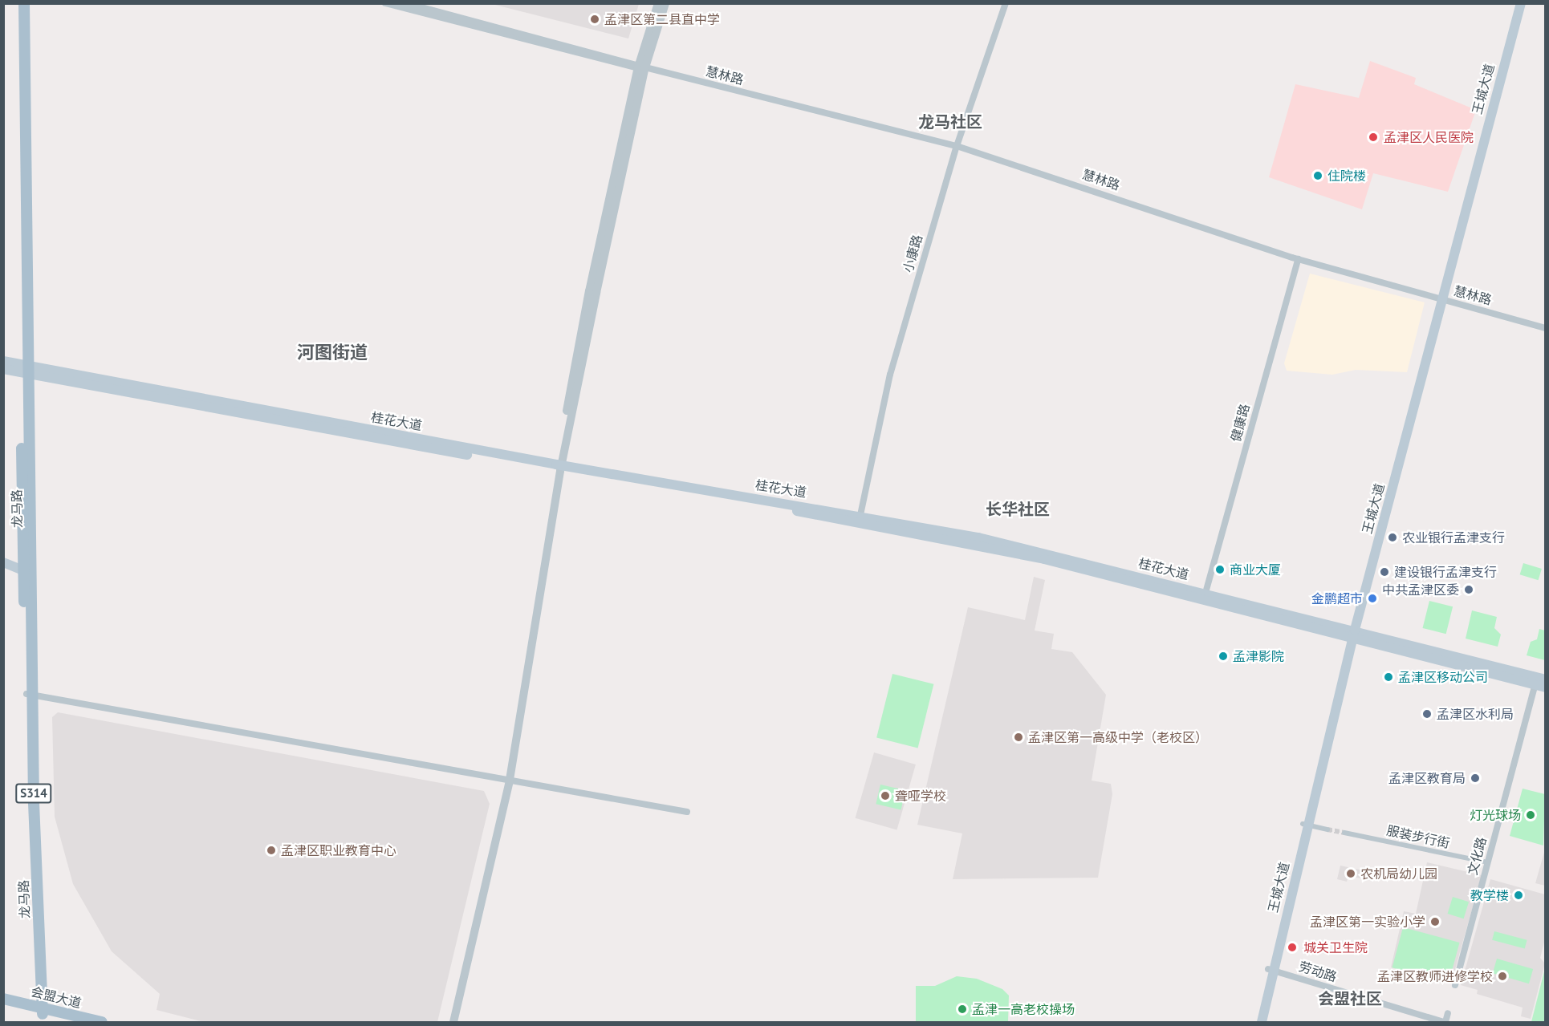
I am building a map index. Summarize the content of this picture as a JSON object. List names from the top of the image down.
{
  "streets": {
    "main road": [
      "王城大道",
      "桂花大道",
      "龙马路",
      "S314",
      "会盟大道"
    ],
    "street": [
      "慧林路",
      "小康路",
      "健康路",
      "服装步行街",
      "文化路",
      "劳动路"
    ]
  },
  "crossings": [
    ["慧林路", "王城大道"],
    ["慧林路", "小康路"],
    ["慧林路", "健康路"],
    ["王城大道", "桂花大道"],
    ["王城大道", "劳动路"],
    ["小康路", "桂花大道"],
    ["桂花大道", "健康路"],
    ["桂花大道", "龙马路"],
    ["桂花大道", "文化路"],
    ["龙马路", "会盟大道"],
    ["服装步行街", "文化路"]
  ],
  "districts": [
    "龙马社区",
    "河图街道",
    "长华社区",
    "会盟社区"
  ],
  "places": [
    "孟津区第二县直中学",
    "孟津区人民医院",
    "住院楼",
    "农业银行孟津支行",
    "商业大厦",
    "建设银行孟津支行",
    "中共孟津区委",
    "金鹏超市",
    "孟津影院",
    "孟津区移动公司",
    "孟津区水利局",
    "孟津区第一高级中学（老校区）",
    "孟津区教育局",
    "聋哑学校",
    "灯光球场",
    "孟津区职业教育中心",
    "农机局幼儿园",
    "教学楼",
    "孟津区第一实验小学",
    "城关卫生院",
    "孟津区教师进修学校",
    "孟津一高老校操场"
  ]
}
